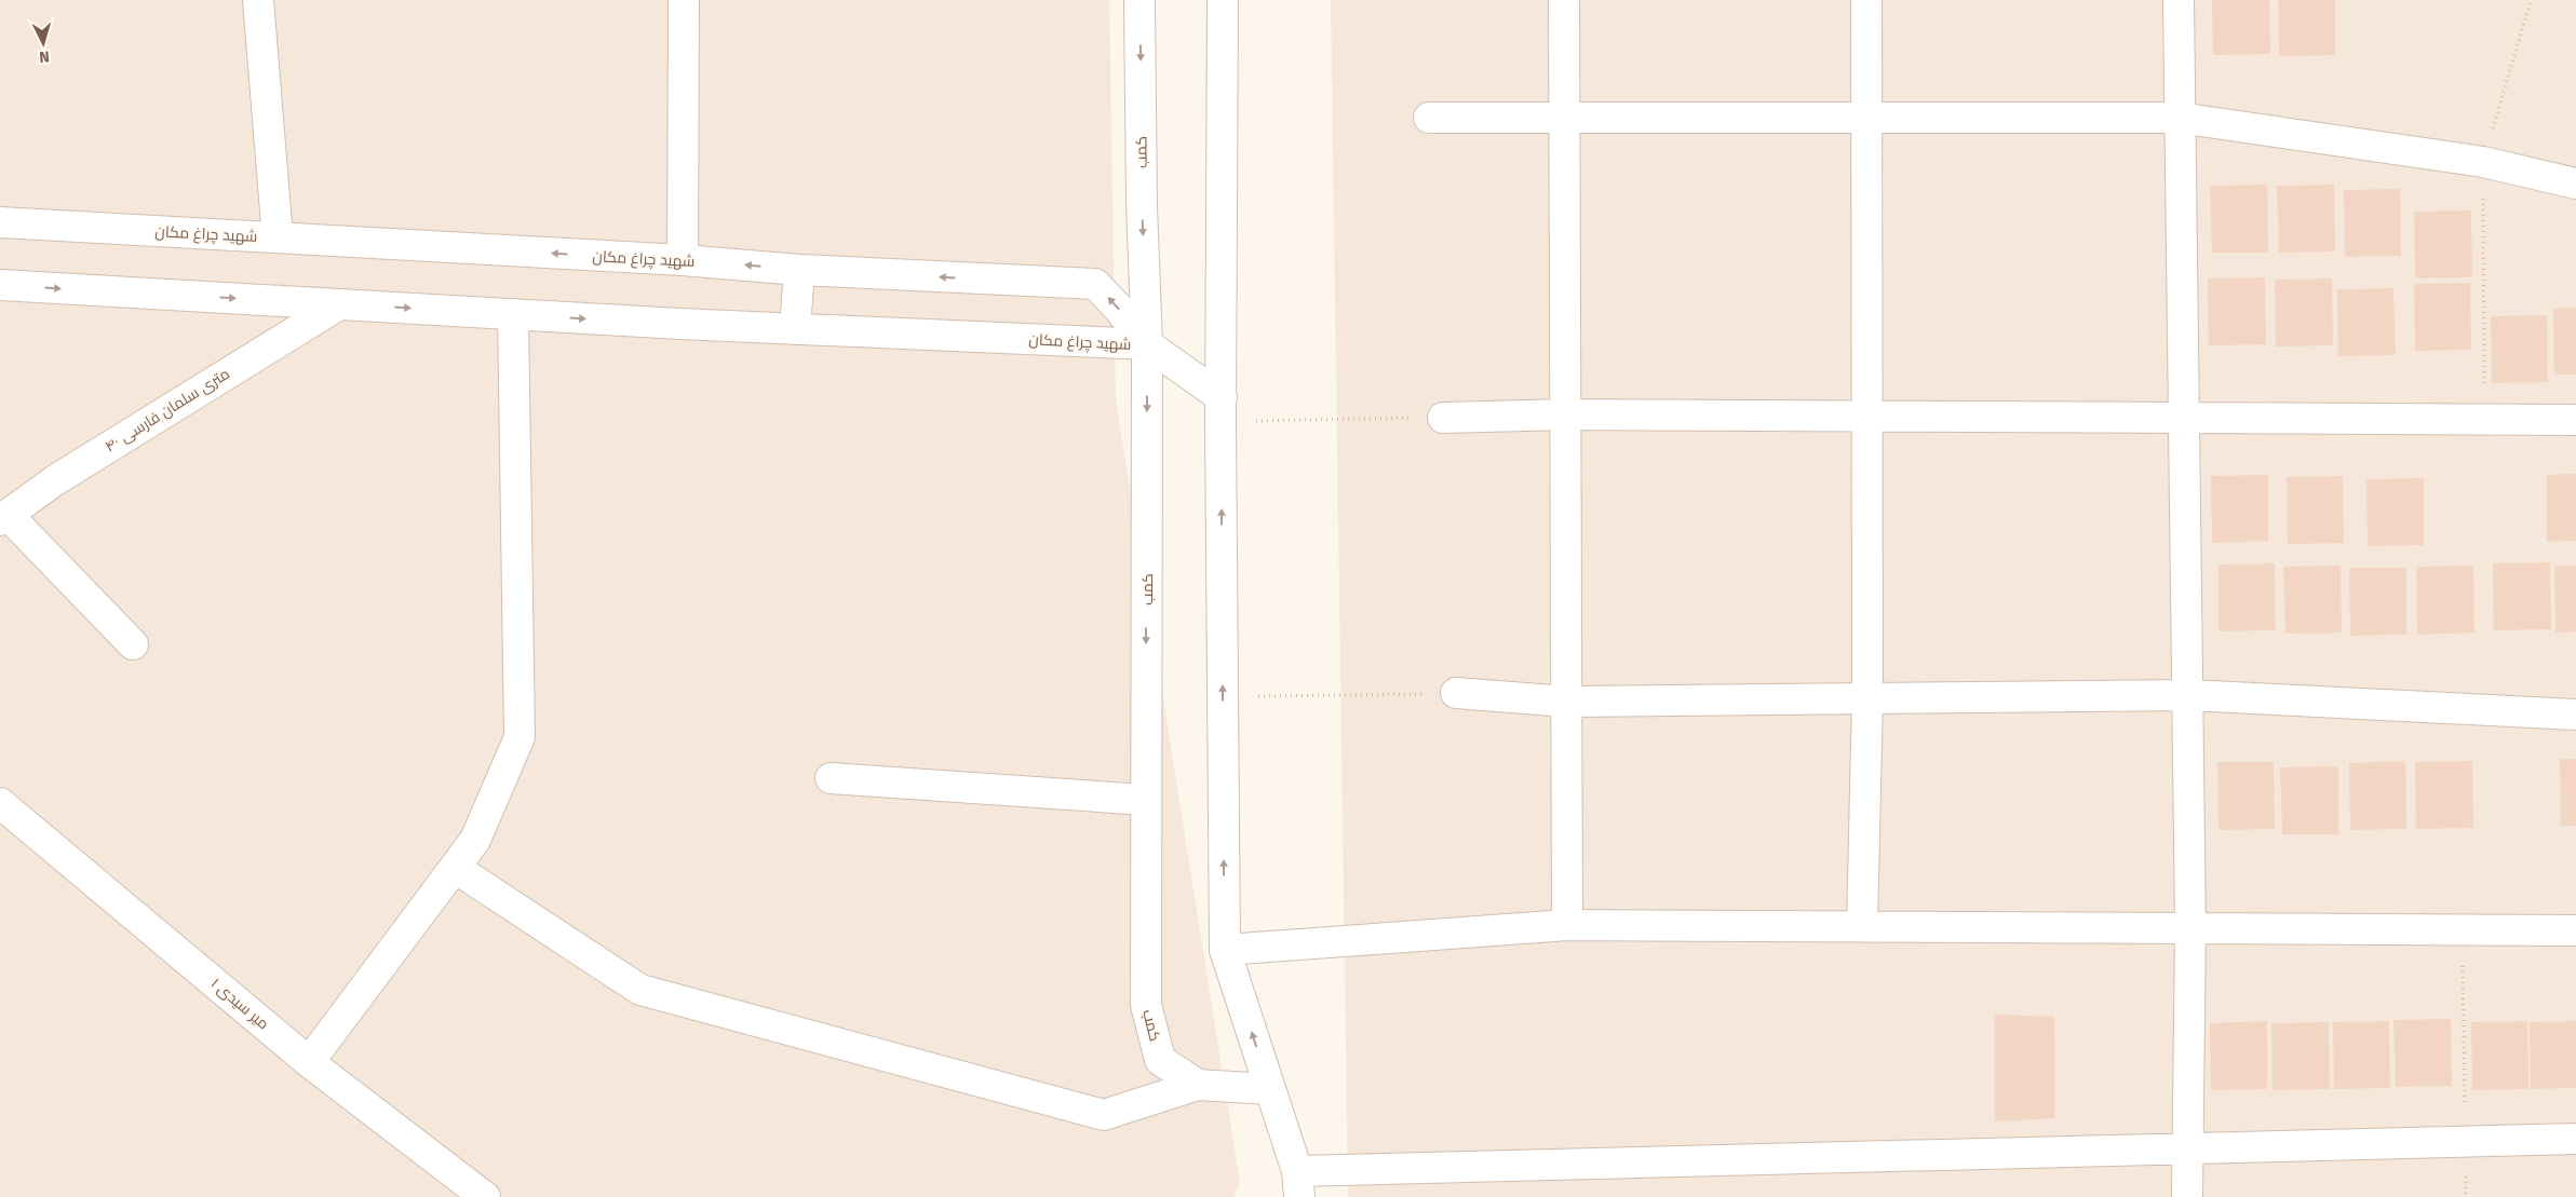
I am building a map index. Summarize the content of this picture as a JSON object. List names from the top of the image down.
{
  "streets": {
    "street": [
      "کمب",
      "شهید چراغ مکان",
      "۴۰ متری سلمان فارسی",
      "میر سیدی ۱"
    ]
  },
  "crossings": [
    ["کمب", "شهید چراغ مکان"],
    ["شهید چراغ مکان", "۴۰ متری سلمان فارسی"]
  ],
  "north": "bottom"
}
